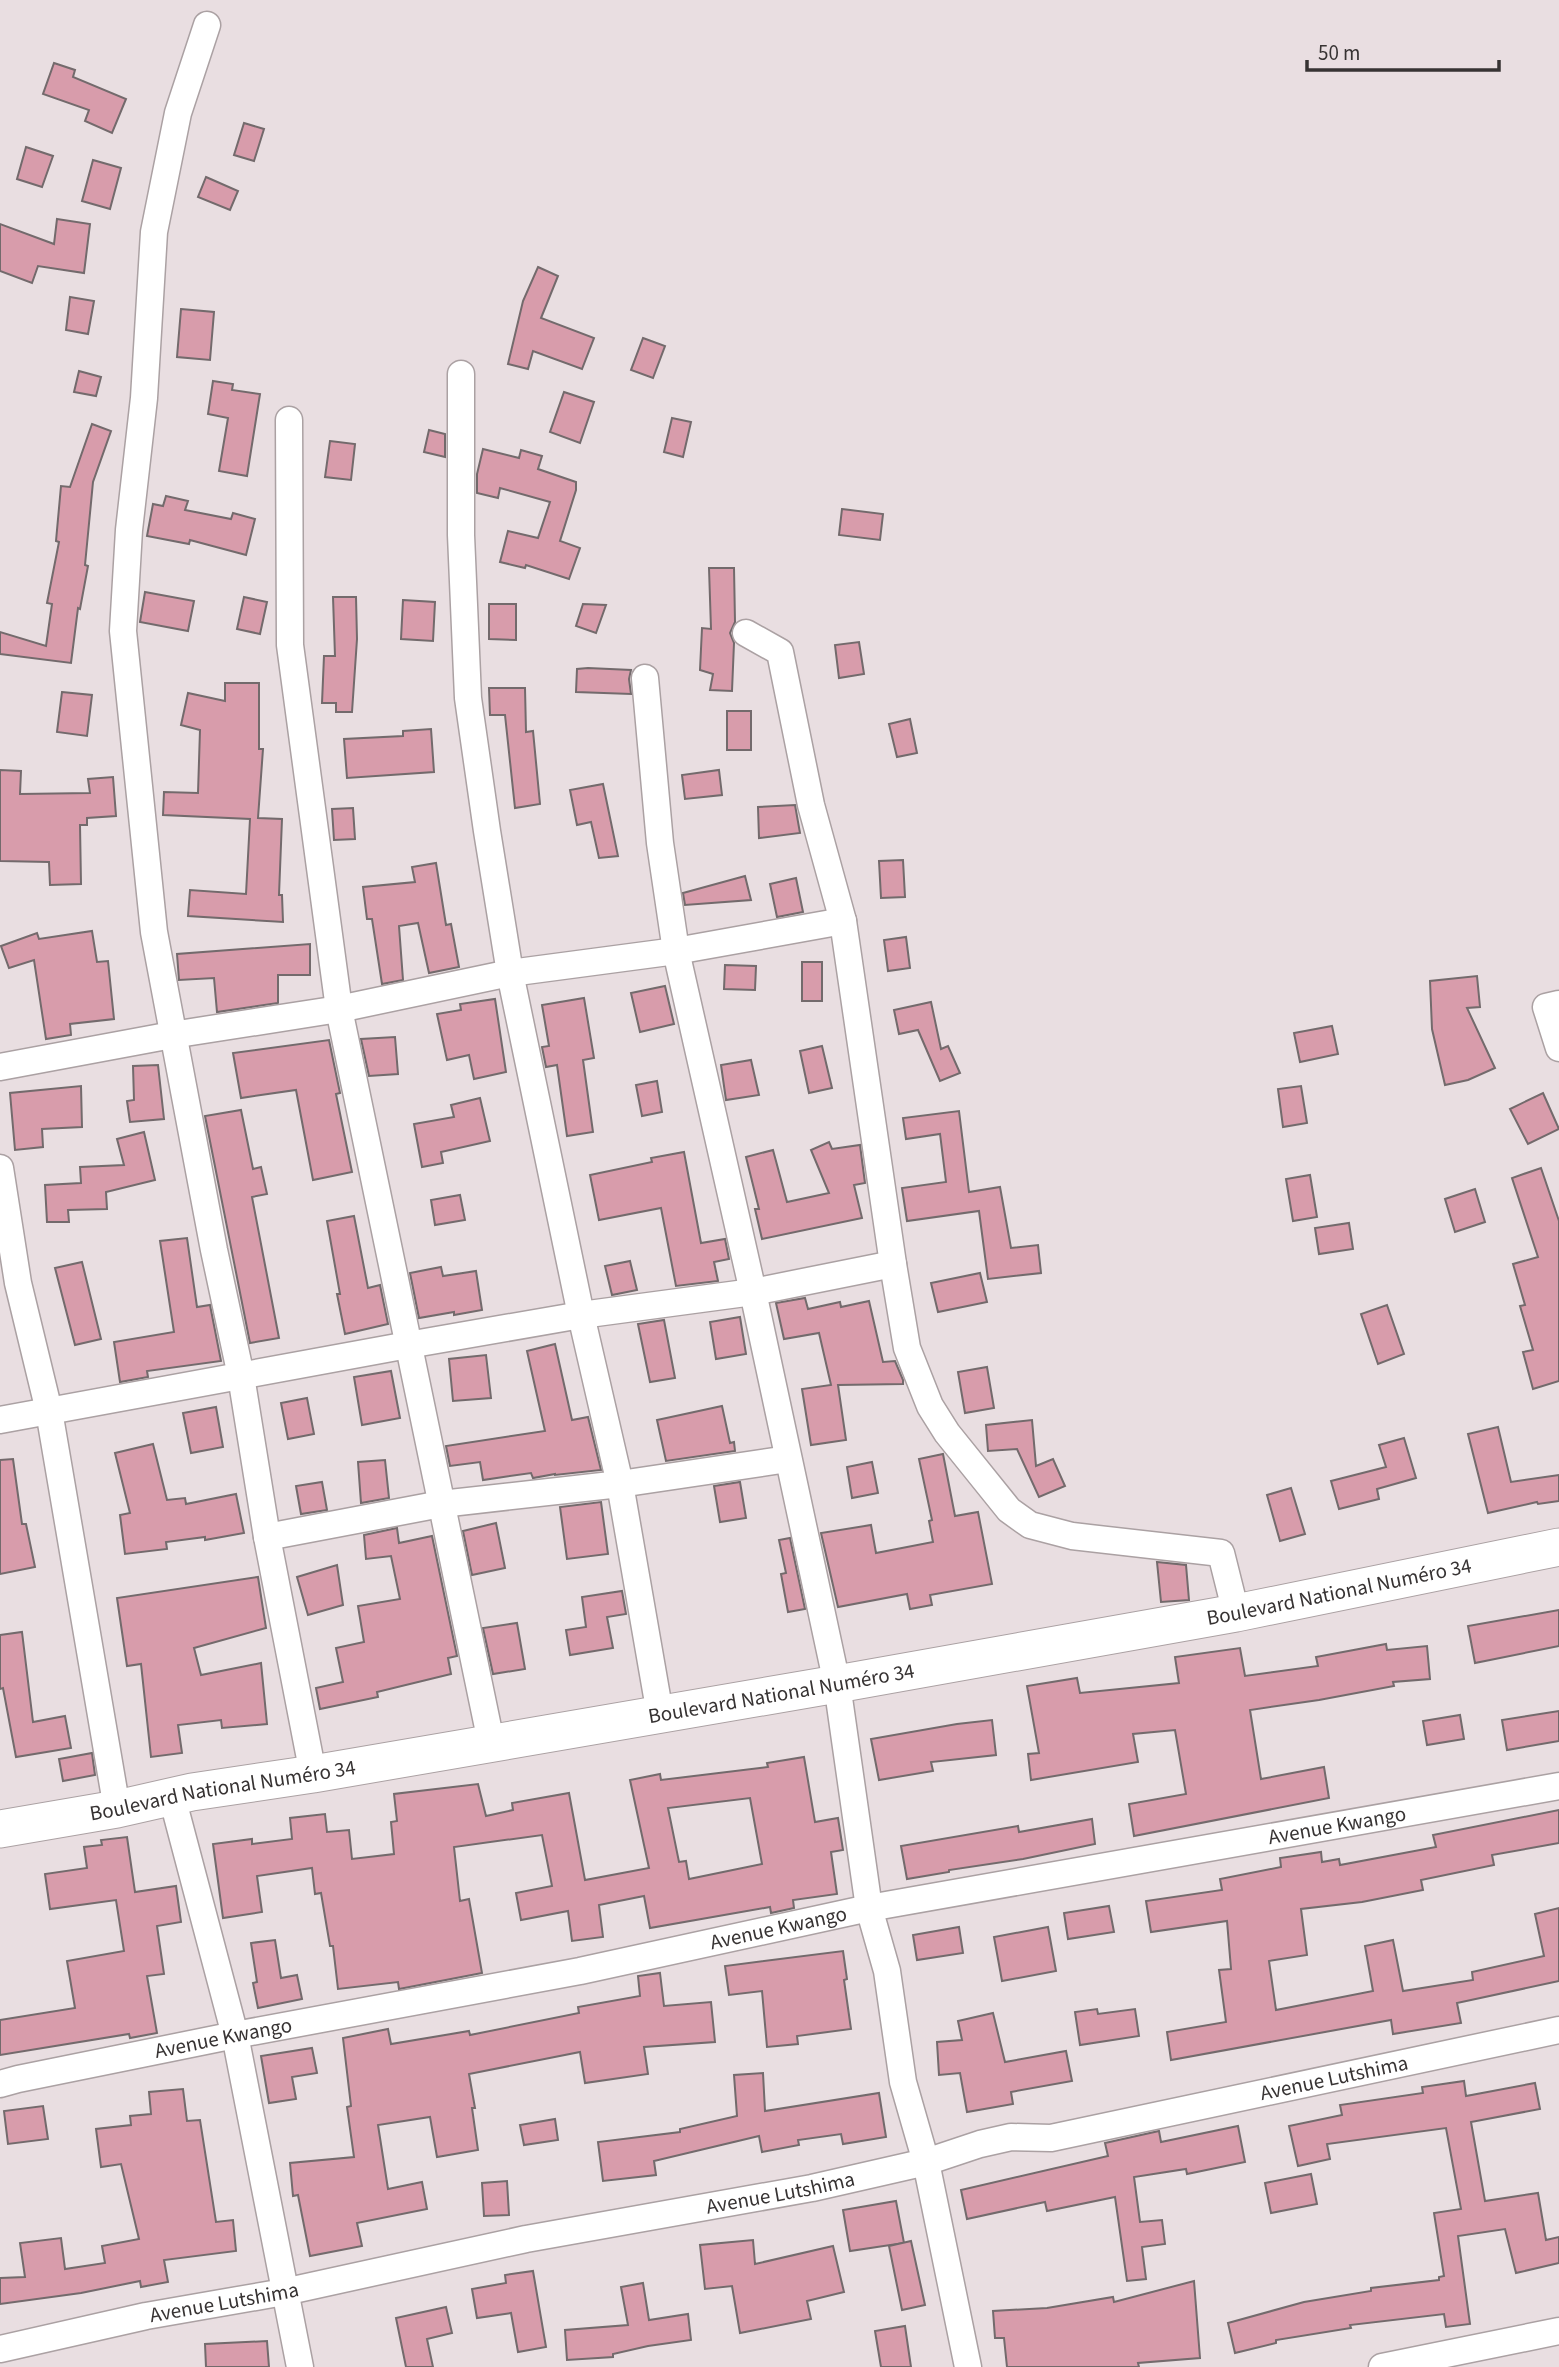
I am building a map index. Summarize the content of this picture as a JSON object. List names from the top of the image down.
{
  "streets": {
    "main road": ["Boulevard National Numéro 34"],
    "street": ["Avenue Kwango", "Avenue Lutshima"]
  },
  "scale_bar": "50 m"
}
